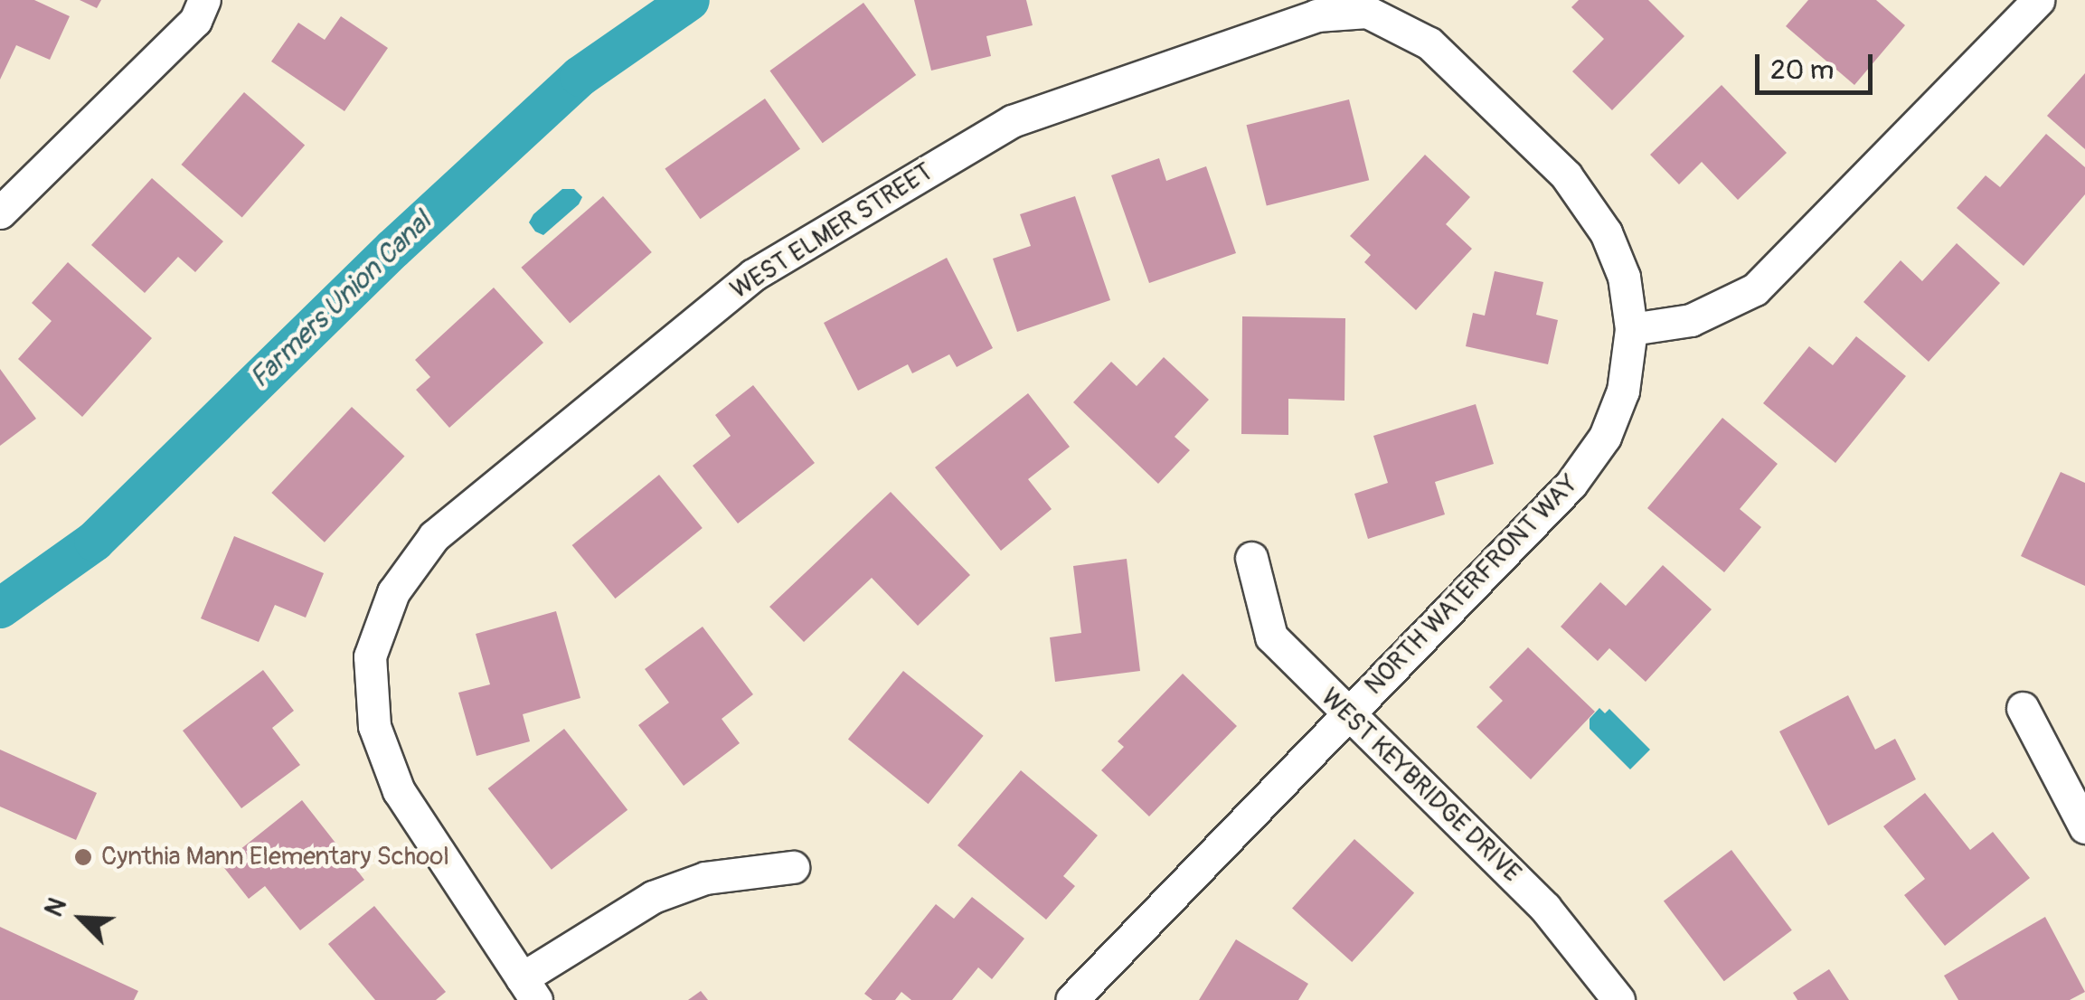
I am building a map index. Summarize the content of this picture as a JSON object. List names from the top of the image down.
{
  "streets": {
    "street": ["WEST ELMER STREET", "NORTH WATERFRONT WAY", "WEST KEYBRIDGE DRIVE"]
  },
  "crossings": [
    ["WEST ELMER STREET", "NORTH WATERFRONT WAY"],
    ["NORTH WATERFRONT WAY", "WEST KEYBRIDGE DRIVE"]
  ],
  "water": ["Farmers Union Canal"],
  "places": ["Cynthia Mann Elementary School"],
  "scale_bar": "20 m",
  "north": "top left"
}
